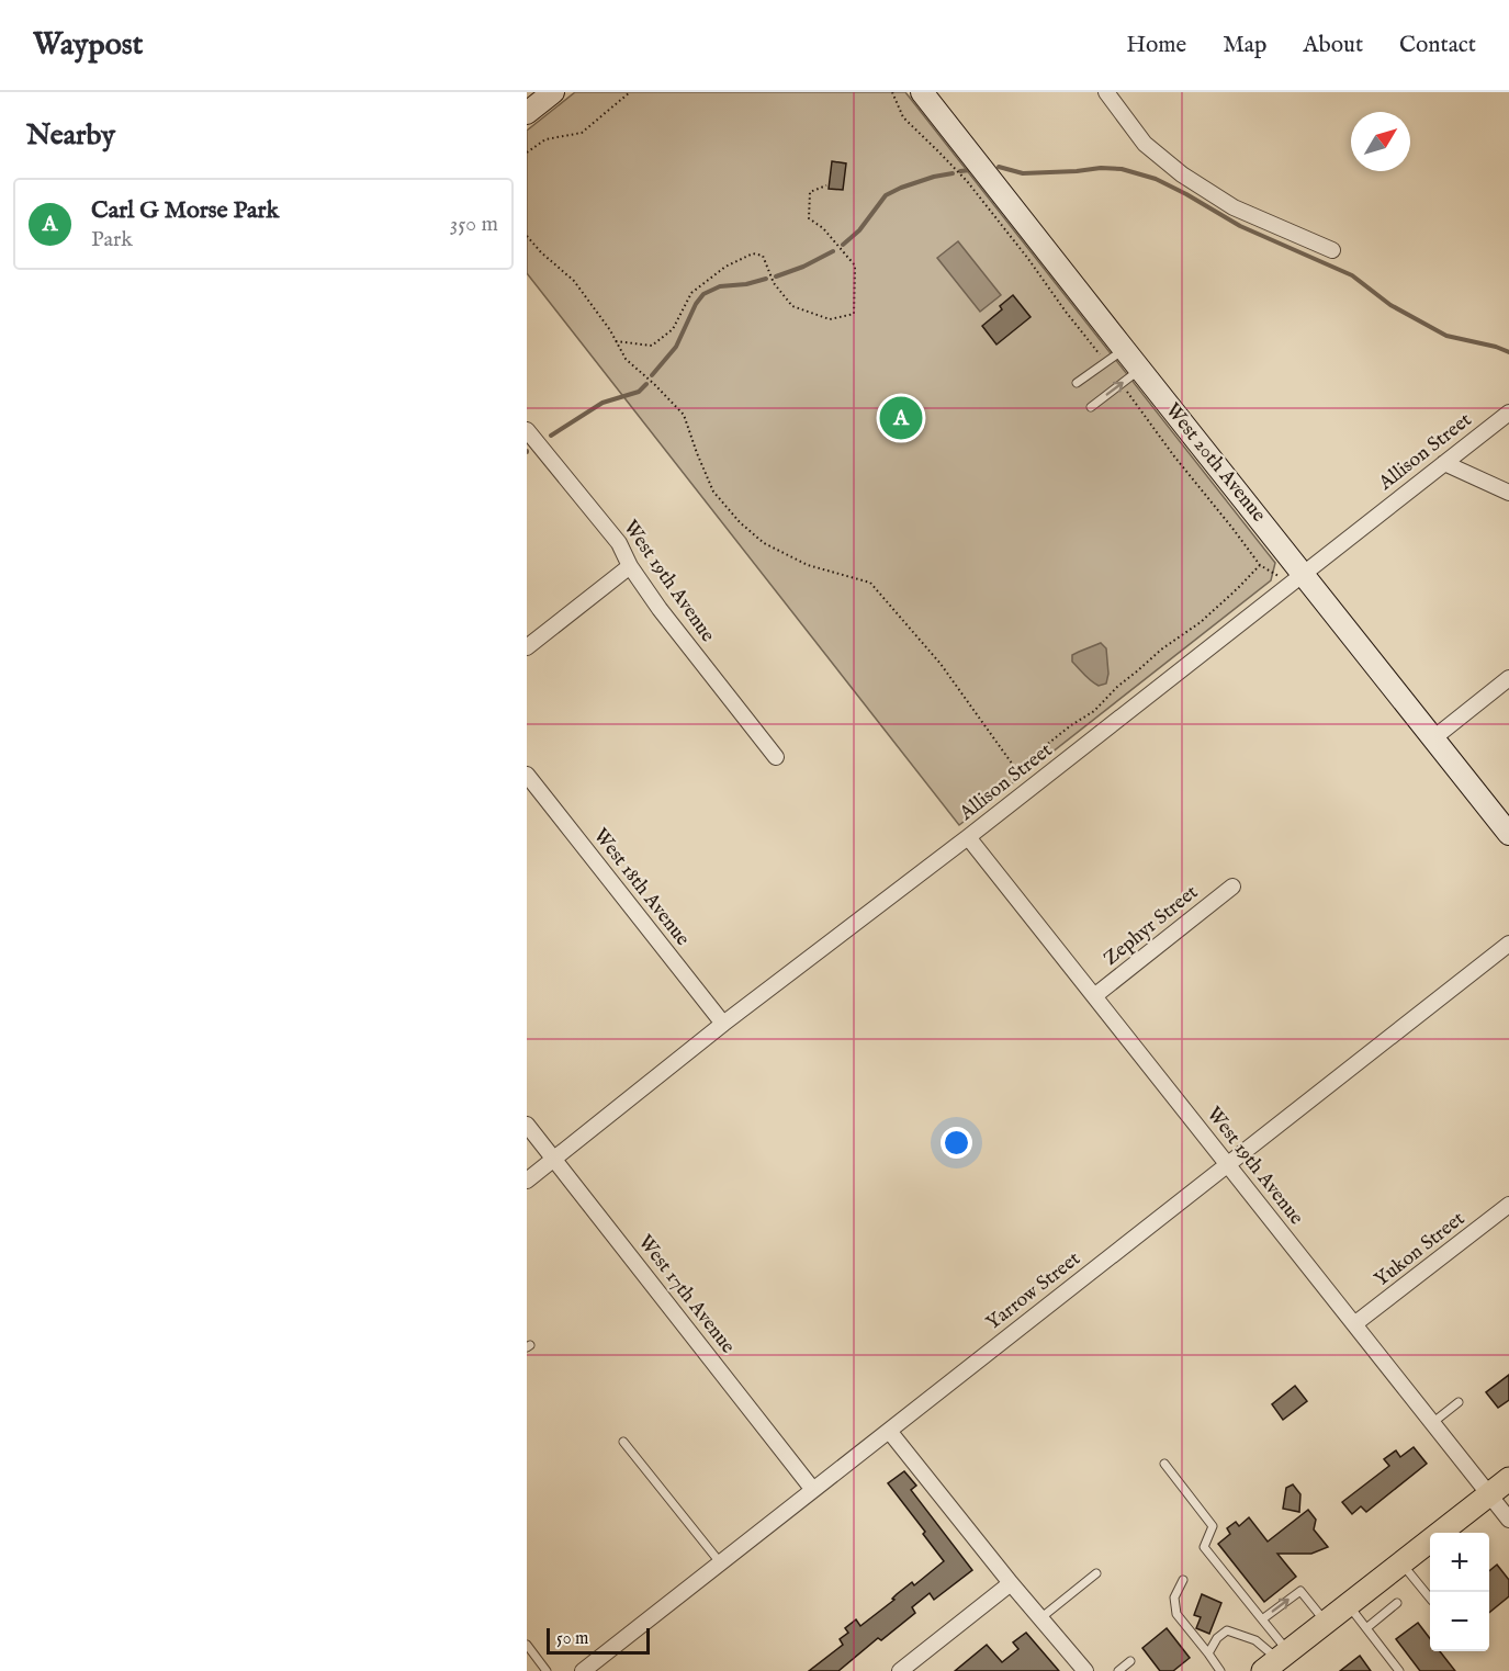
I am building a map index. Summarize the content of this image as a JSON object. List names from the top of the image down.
{
  "streets": {
    "street": [
      "Allison Street",
      "West 20th Avenue",
      "West 19th Avenue",
      "West 18th Avenue",
      "Zephyr Street",
      "Yukon Street",
      "Yarrow Street",
      "West 17th Avenue"
    ]
  },
  "crossings": [
    ["Allison Street", "West 20th Avenue"],
    ["Allison Street", "West 19th Avenue"],
    ["Allison Street", "West 18th Avenue"],
    ["Allison Street", "West 17th Avenue"],
    ["West 19th Avenue", "Zephyr Street"],
    ["West 19th Avenue", "Yukon Street"],
    ["West 19th Avenue", "Yarrow Street"],
    ["Yarrow Street", "West 17th Avenue"]
  ],
  "scale_bar": "50 m",
  "north": "top right",
  "page": {
    "header": "Waypost",
    "nav": [
      "Home",
      "Map",
      "About",
      "Contact"
    ],
    "heading": "Nearby",
    "list": [
      {
        "mark": "A",
        "name": "Carl G Morse Park",
        "note": "Park",
        "value": "350 m"
      }
    ],
    "pins": "A",
    "map_buttons": ["+", "−"],
    "scale": "50 m"
  }
}
